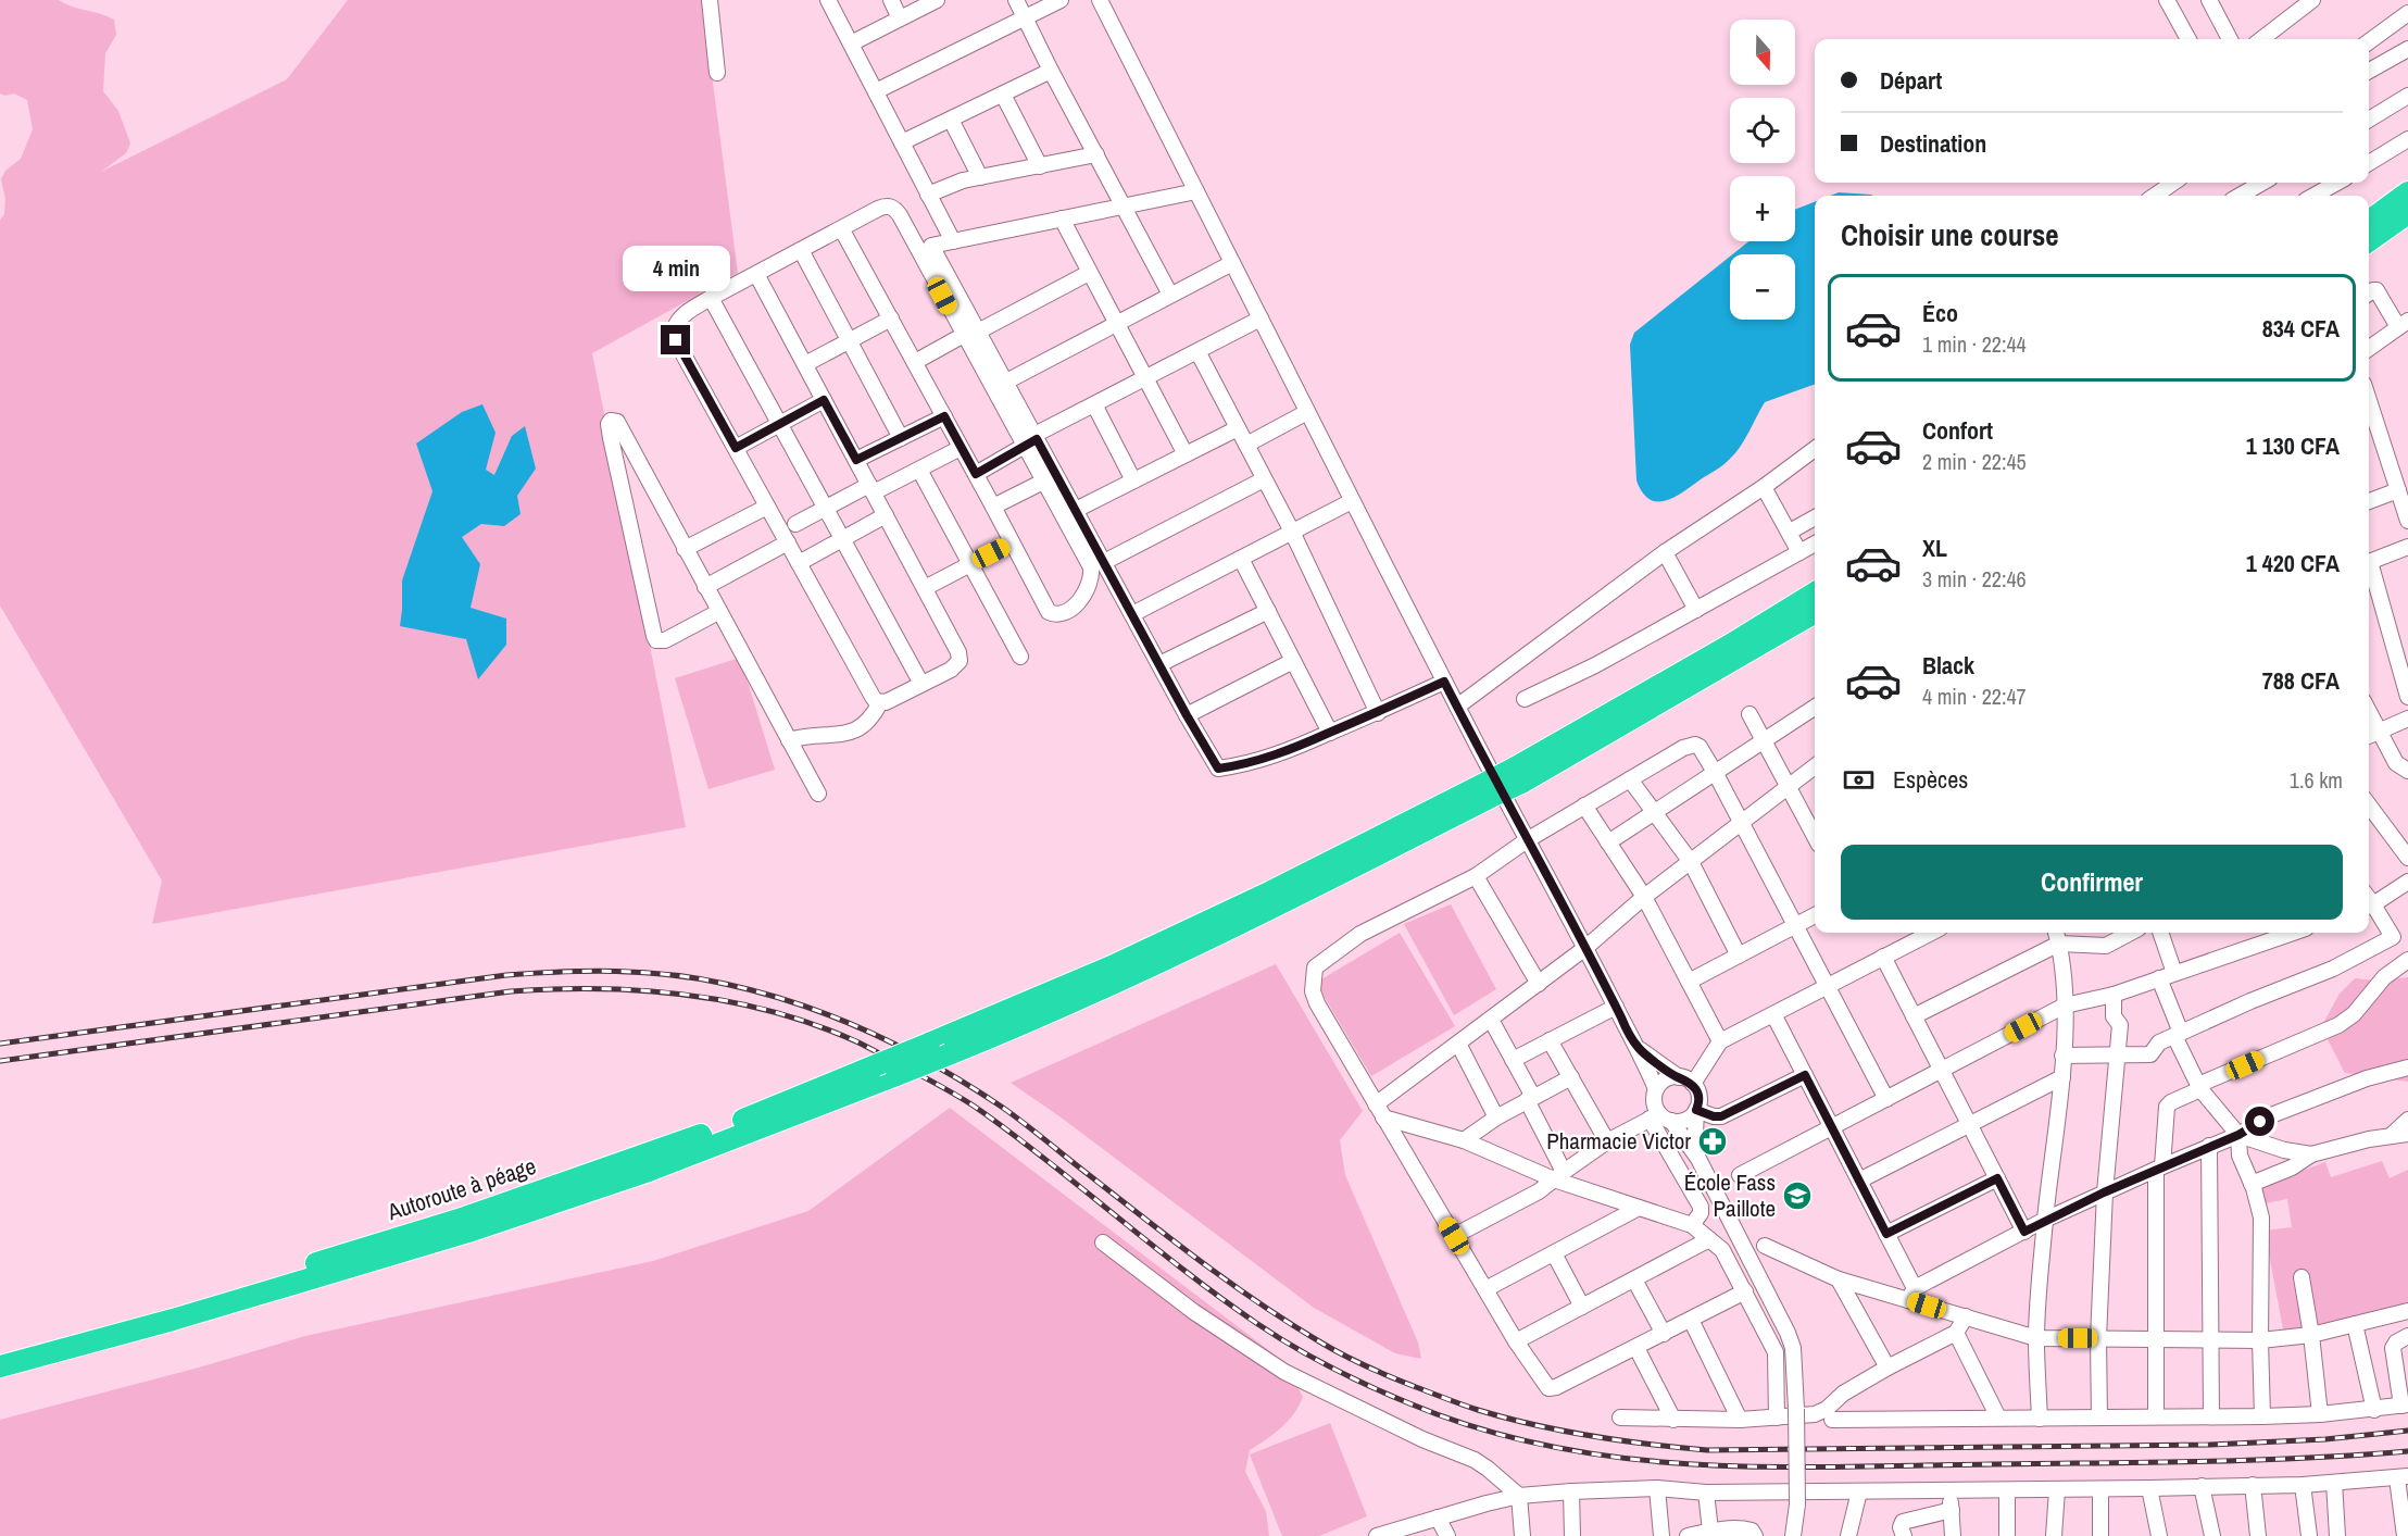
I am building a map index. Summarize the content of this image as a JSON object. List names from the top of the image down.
{
  "streets": {
    "highway": ["Autoroute à péage"]
  },
  "places": {
    "pharmacy": ["Pharmacie Victor"],
    "school or university": ["École Fass Paillote"]
  },
  "north": "bottom",
  "page": {
    "map_buttons": ["+", "−"],
    "banner": ["Départ", "Destination"],
    "heading": "Choisir une course",
    "bubble": "4 min",
    "list": [
      {
        "name": "Éco",
        "note": "1 min · 22:44",
        "value": "834 CFA"
      },
      {
        "name": "Confort",
        "note": "2 min · 22:45",
        "value": "1 130 CFA"
      },
      {
        "name": "XL",
        "note": "3 min · 22:46",
        "value": "1 420 CFA"
      },
      {
        "name": "Black",
        "note": "4 min · 22:47",
        "value": "788 CFA"
      }
    ],
    "pay": ["Espèces", "1.6 km"],
    "buttons": "Confirmer"
  }
}
